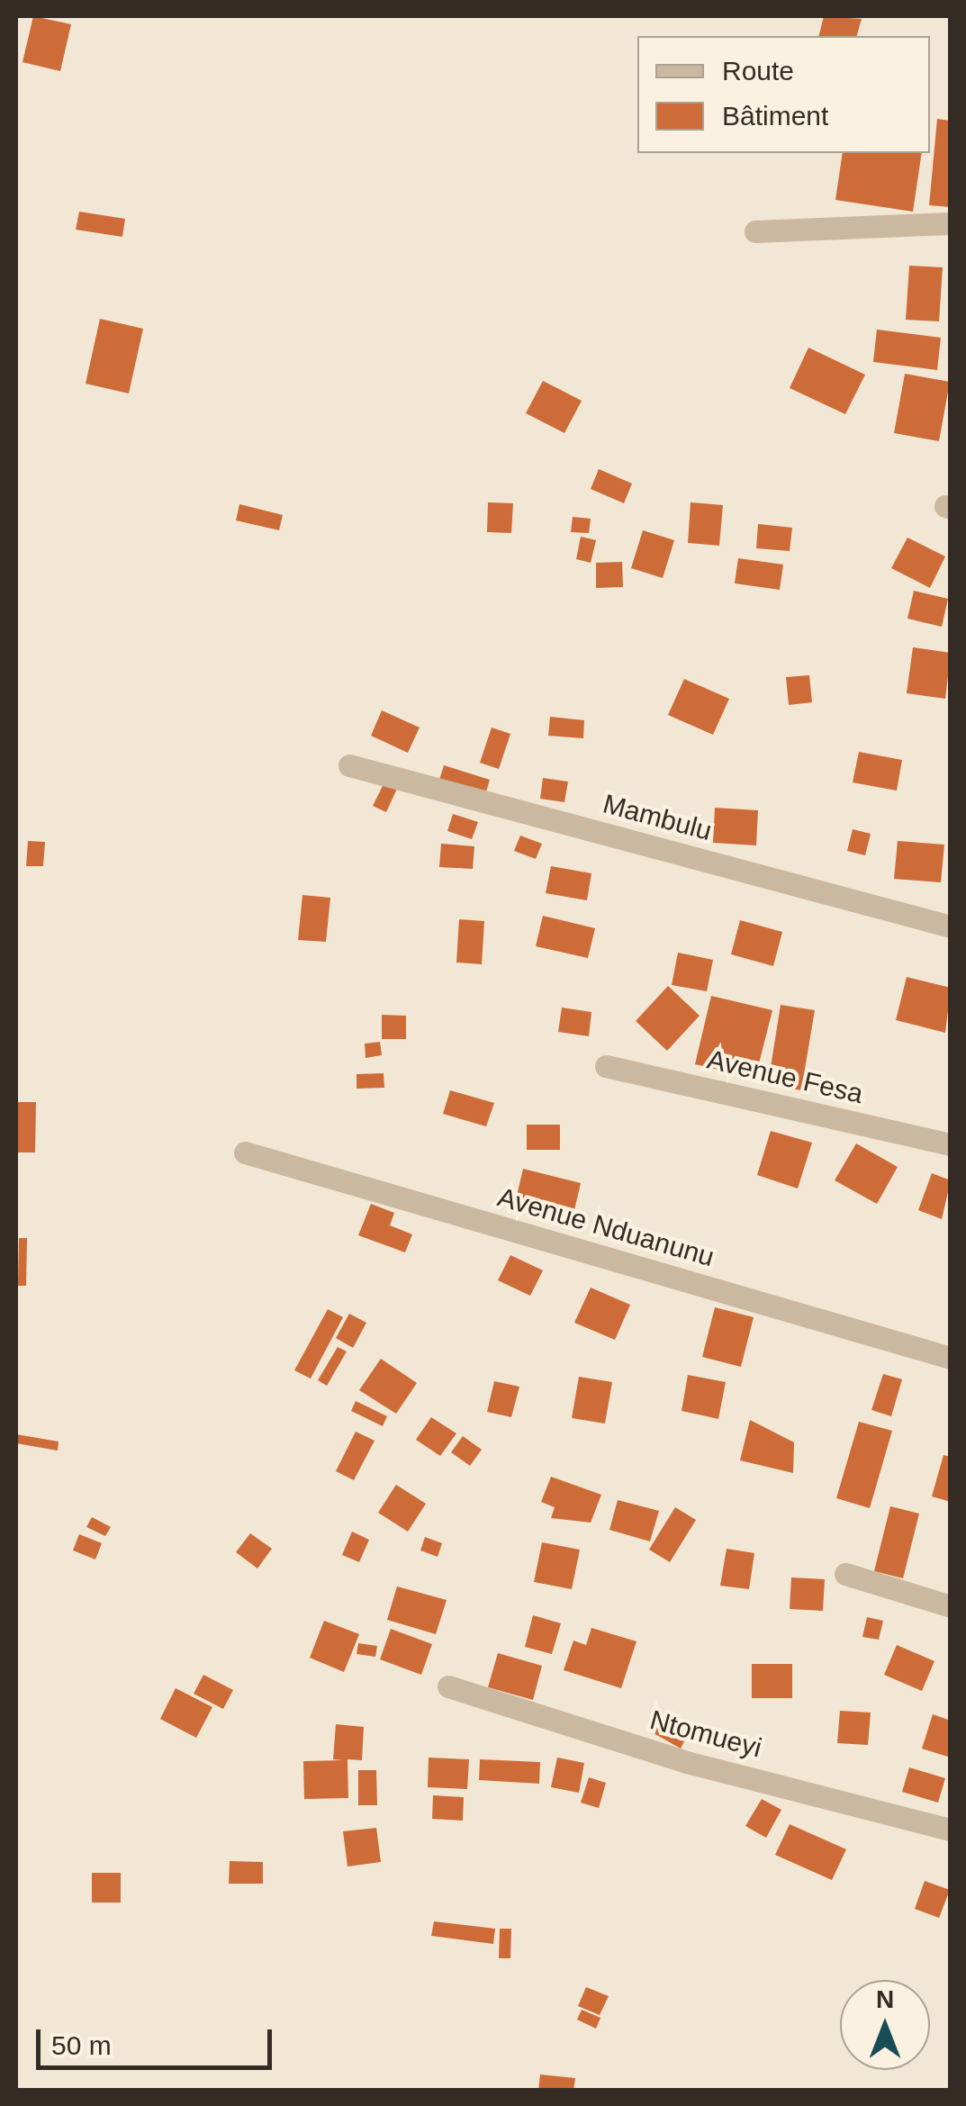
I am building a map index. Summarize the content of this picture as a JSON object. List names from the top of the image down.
{
  "streets": {
    "street": [
      "Mambulu",
      "Avenue Fesa",
      "Avenue Nduanunu",
      "Ntomueyi"
    ]
  },
  "legend": ["Route", "Bâtiment"],
  "scale_bar": "50 m",
  "north": "top"
}
